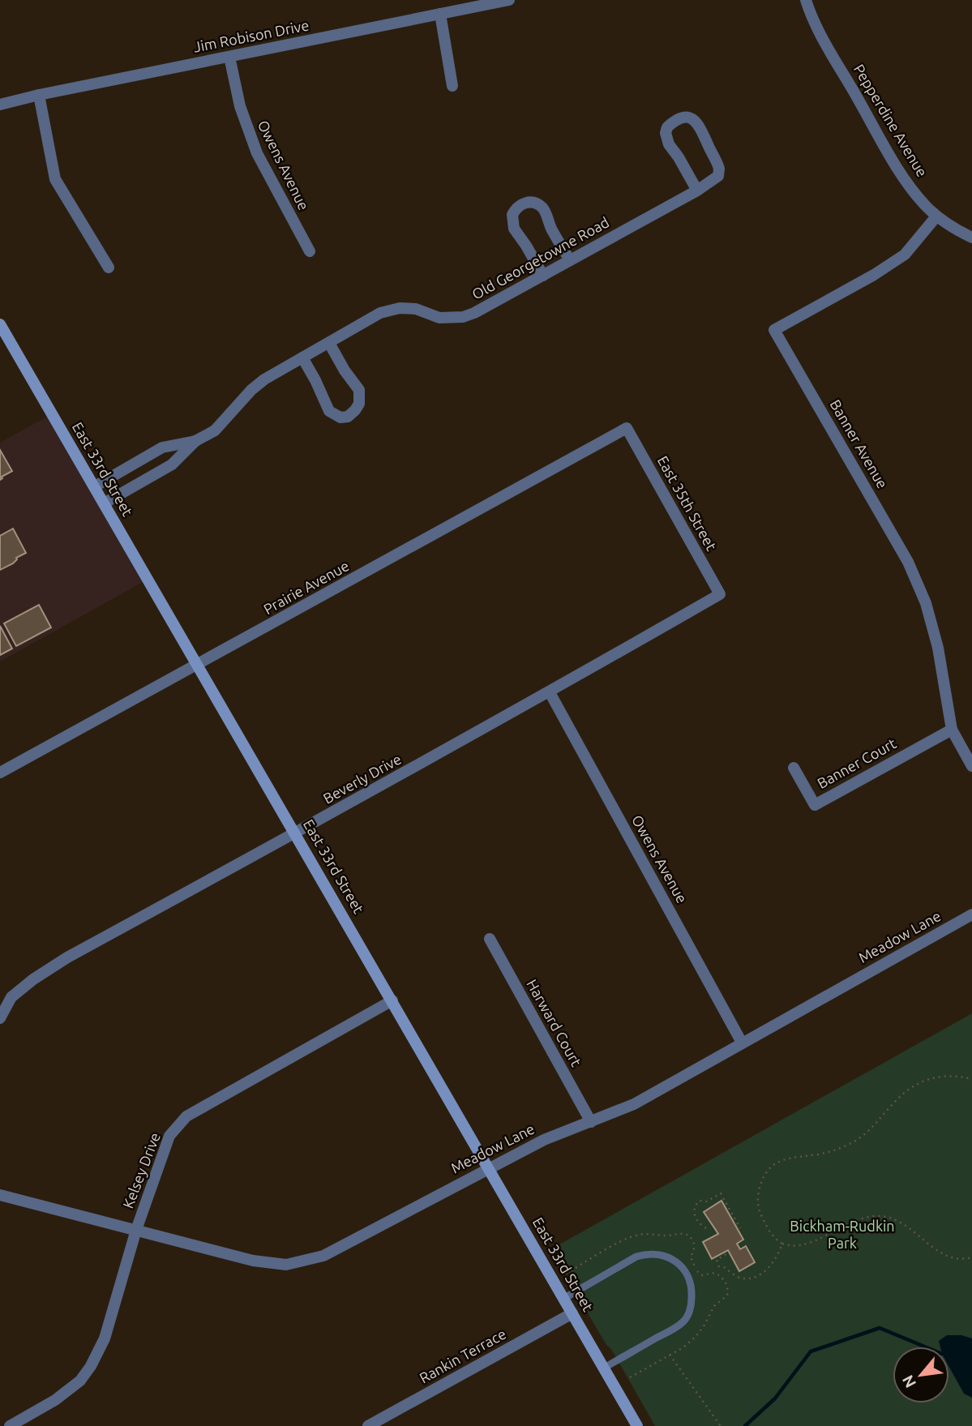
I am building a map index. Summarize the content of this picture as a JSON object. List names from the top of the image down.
{
  "streets": {
    "street": [
      "Jim Robison Drive",
      "Pepperdine Avenue",
      "Owens Avenue",
      "Old Georgetowne Road",
      "Banner Avenue",
      "East 33rd Street",
      "East 35th Street",
      "Prairie Avenue",
      "Banner Court",
      "Beverly Drive",
      "Meadow Lane",
      "Harward Court",
      "Kelsey Drive",
      "Rankin Terrace"
    ]
  },
  "crossings": [
    ["Jim Robison Drive", "Owens Avenue"],
    ["Pepperdine Avenue", "Banner Avenue"],
    ["Owens Avenue", "Beverly Drive"],
    ["Owens Avenue", "Meadow Lane"],
    ["Old Georgetowne Road", "East 33rd Street"],
    ["Banner Avenue", "Banner Court"],
    ["East 33rd Street", "Prairie Avenue"],
    ["East 33rd Street", "Beverly Drive"],
    ["East 33rd Street", "Meadow Lane"],
    ["East 33rd Street", "Kelsey Drive"],
    ["East 33rd Street", "Rankin Terrace"],
    ["East 35th Street", "Prairie Avenue"],
    ["East 35th Street", "Beverly Drive"],
    ["Meadow Lane", "Harward Court"],
    ["Meadow Lane", "Kelsey Drive"]
  ],
  "parks": ["Bickham-Rudkin Park"],
  "north": "bottom left"
}
